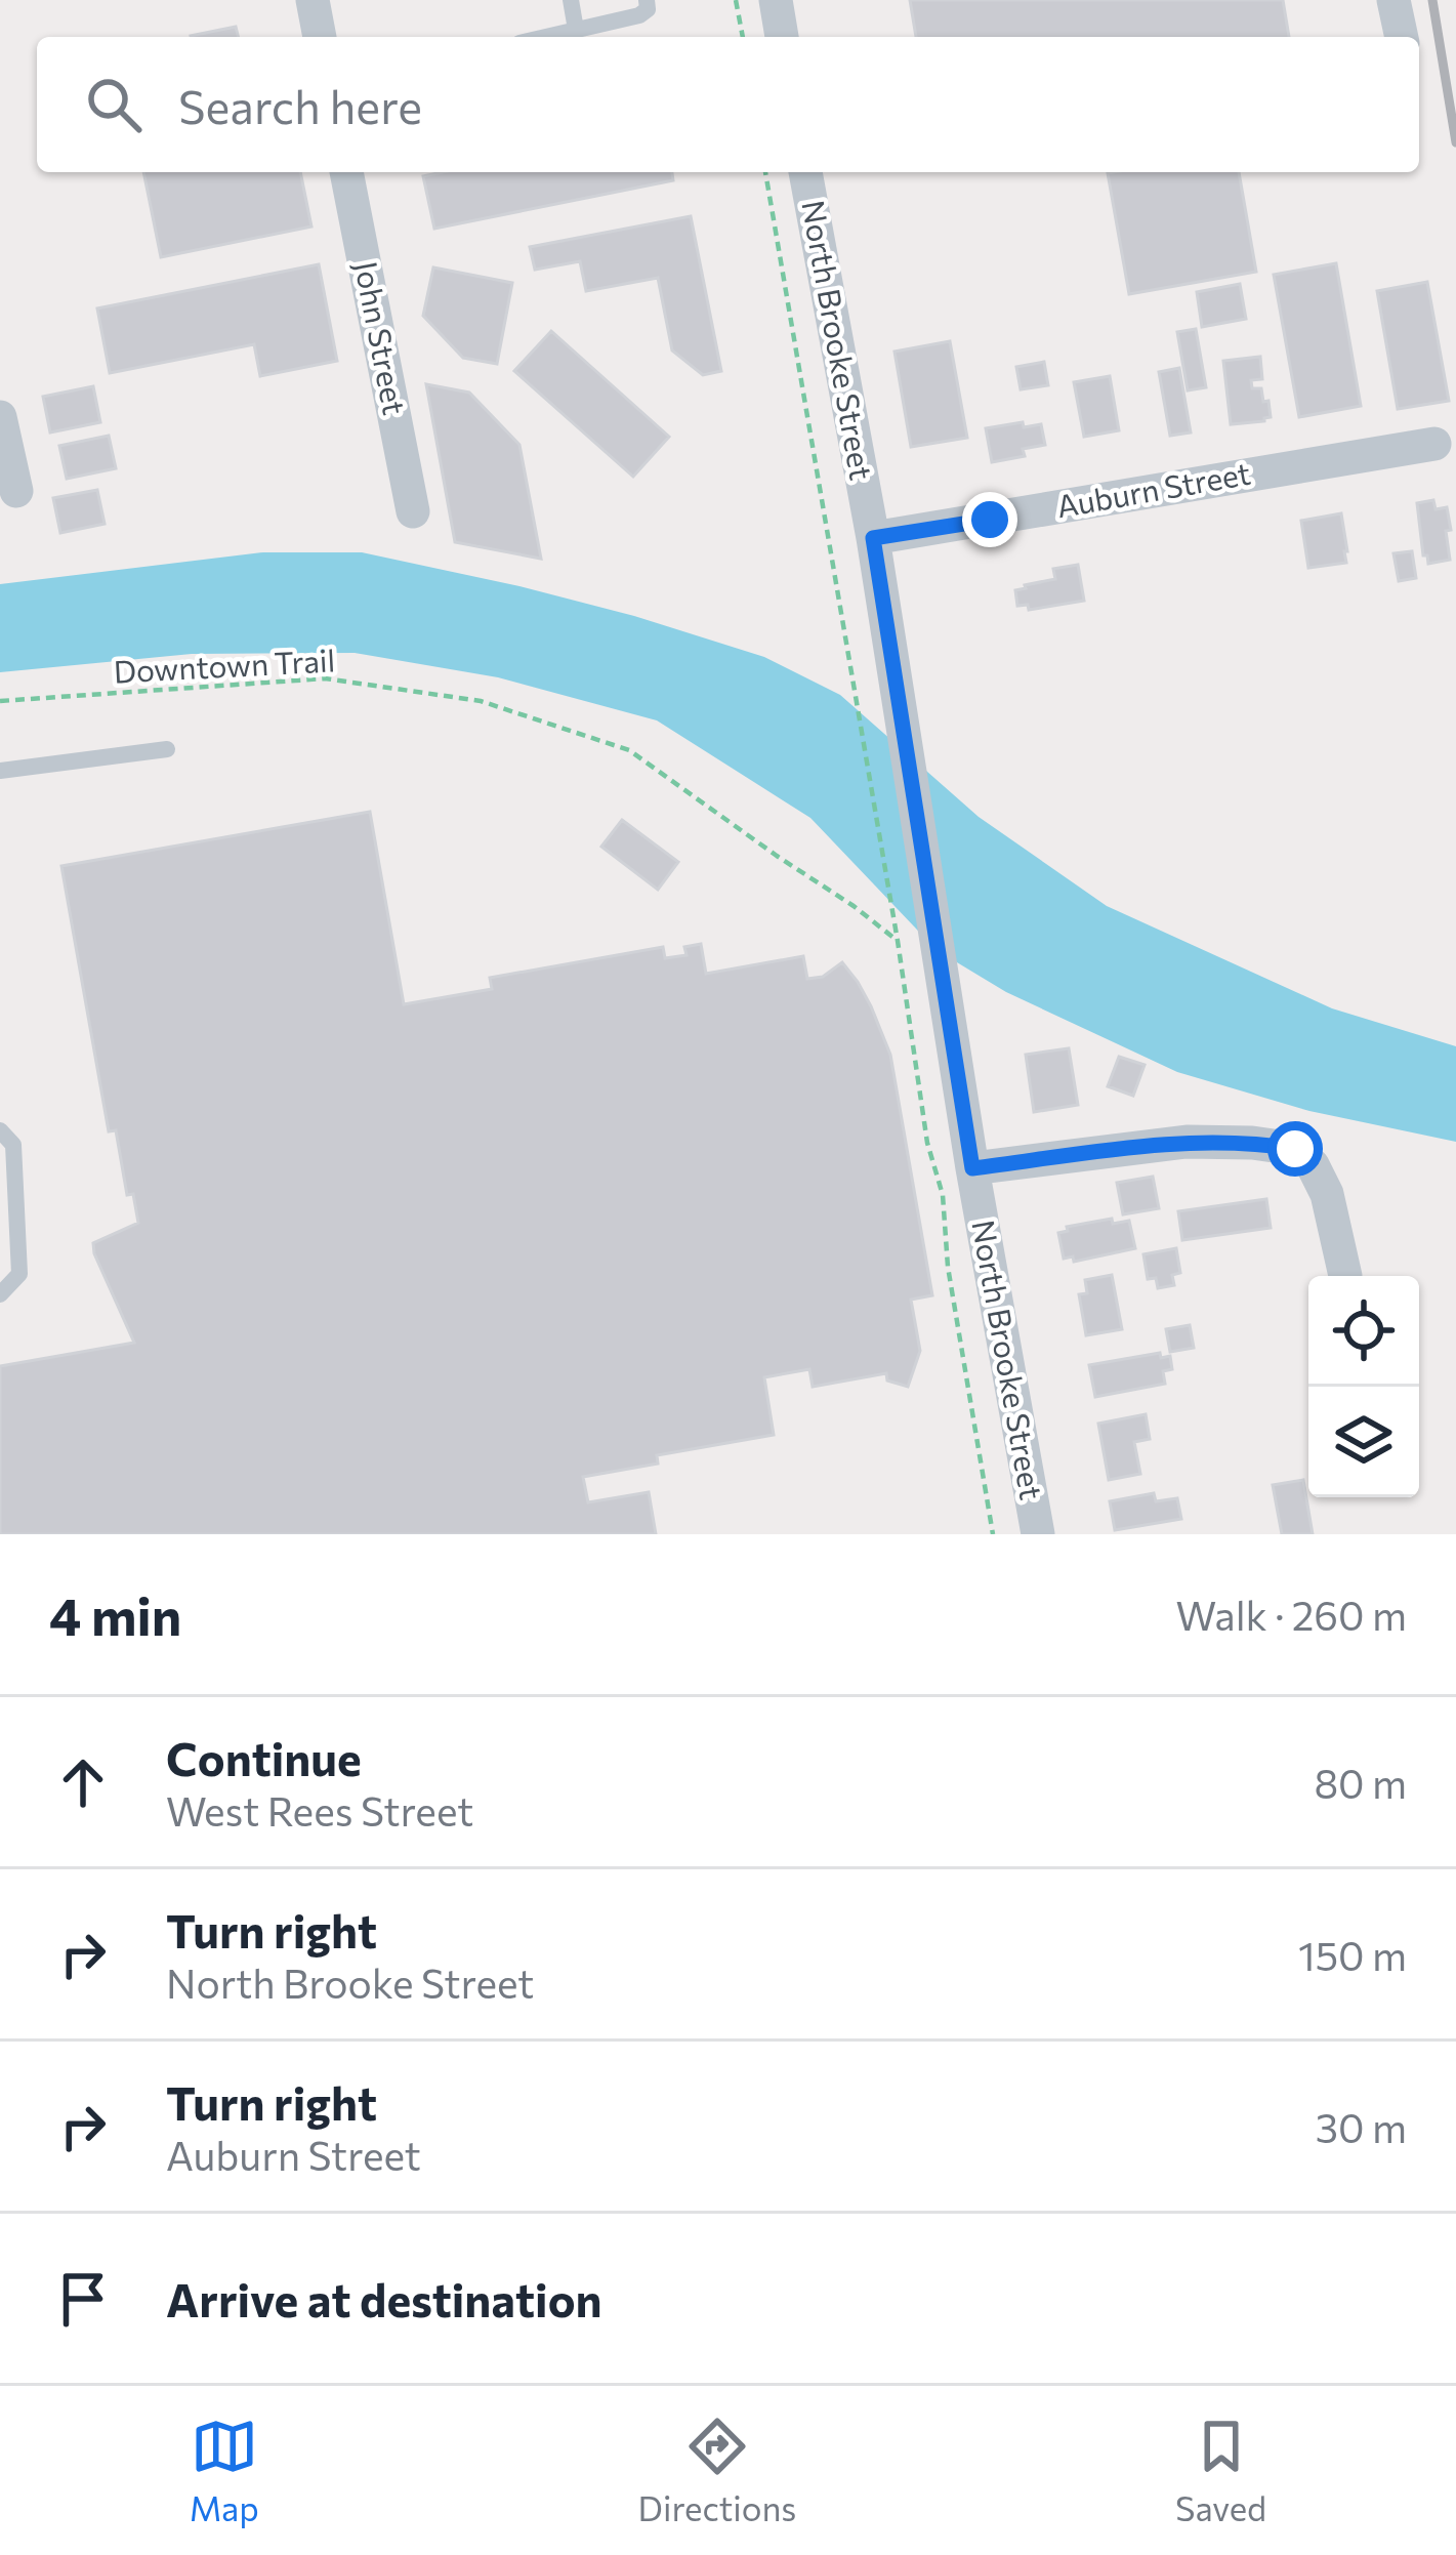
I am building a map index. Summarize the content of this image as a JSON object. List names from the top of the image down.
{
  "streets": {
    "street": ["John Street", "North Brooke Street", "Auburn Street"],
    "path": ["Downtown Trail"]
  },
  "crossings": [
    ["North Brooke Street", "Auburn Street"]
  ],
  "page": {
    "search": "Search here",
    "heading": ["4 min", "Walk · 260 m"],
    "list": [
      ["Continue", "West Rees Street", "80 m"],
      ["Turn right", "North Brooke Street", "150 m"],
      ["Turn right", "Auburn Street", "30 m"],
      "Arrive at destination"
    ],
    "nav": ["Map", "Directions", "Saved"]
  }
}
